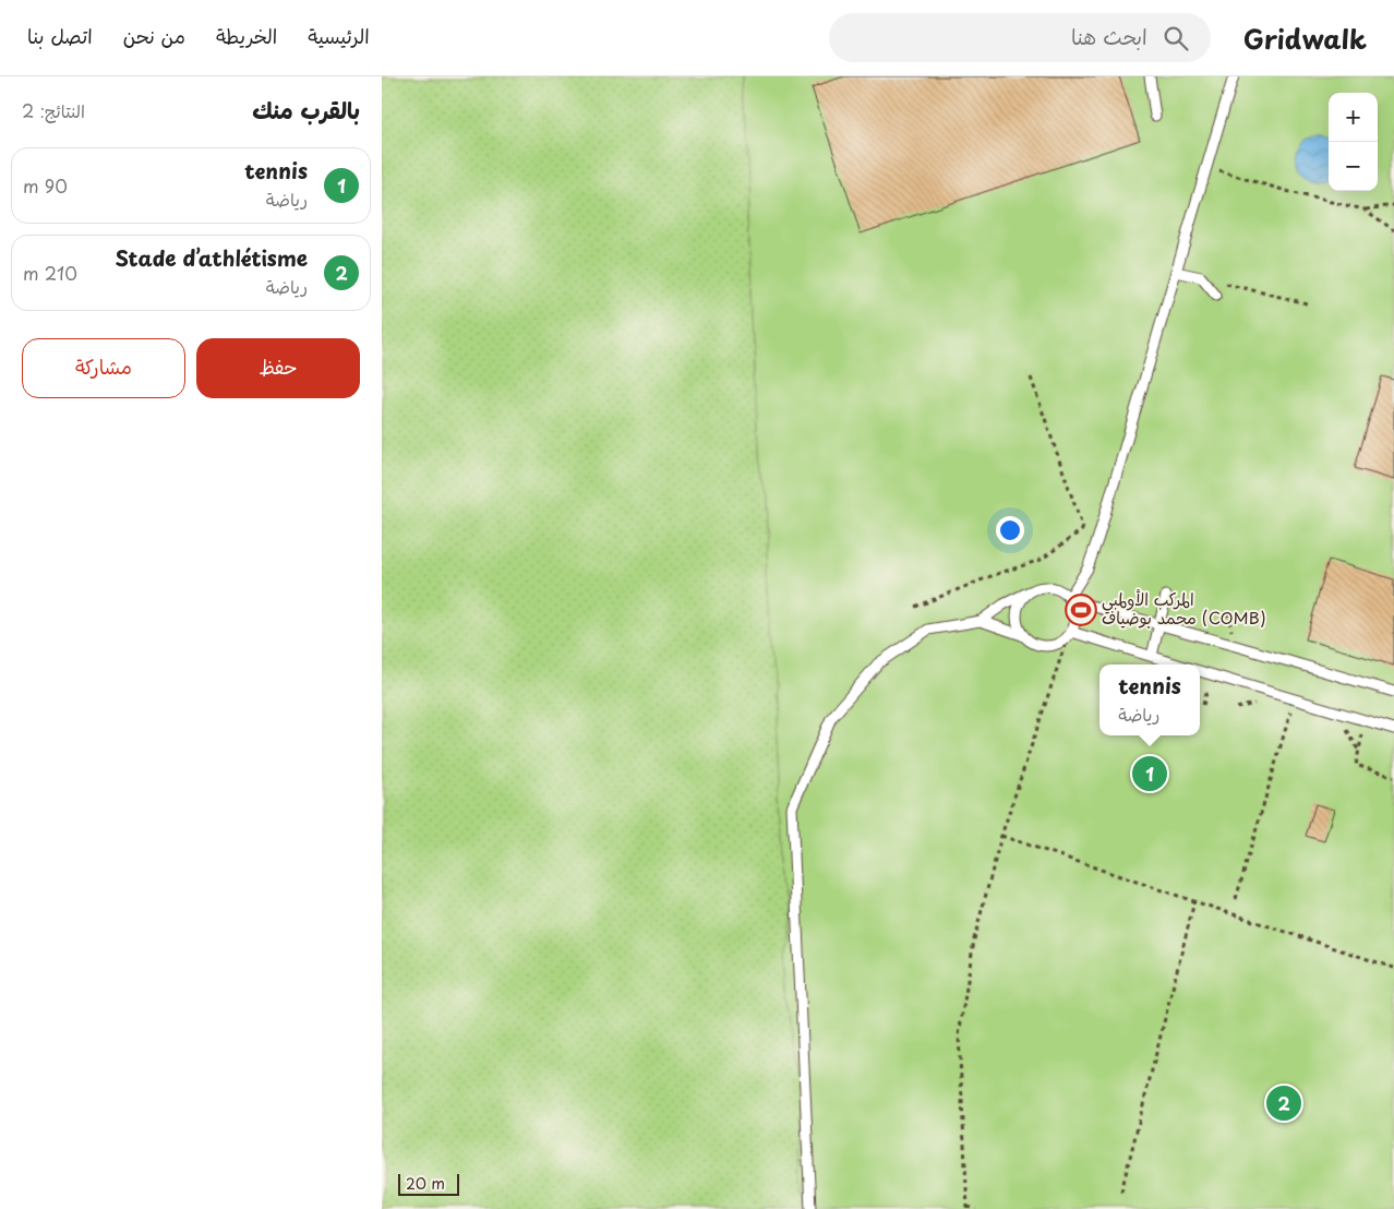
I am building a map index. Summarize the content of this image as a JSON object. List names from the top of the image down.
{
  "places": {
    "sports": ["المركب الأولمبي محمد بوضياف (COMB)"]
  },
  "scale_bar": "20 m",
  "page": {
    "header": "Gridwalk",
    "search": "ابحث هنا",
    "nav": [
      "الرئيسية",
      "الخريطة",
      "من نحن",
      "اتصل بنا"
    ],
    "heading": ["بالقرب منك", "النتائج: 2"],
    "map_buttons": ["+", "−"],
    "list": [
      {
        "mark": "1",
        "name": "tennis",
        "note": "رياضة",
        "value": "90 m"
      },
      {
        "mark": "2",
        "name": "Stade d’athlétisme",
        "note": "رياضة",
        "value": "210 m"
      }
    ],
    "buttons": ["حفظ", "مشاركة"],
    "popup": ["tennis", "رياضة"],
    "pins": ["1", "2"],
    "scale": "20 m"
  }
}
